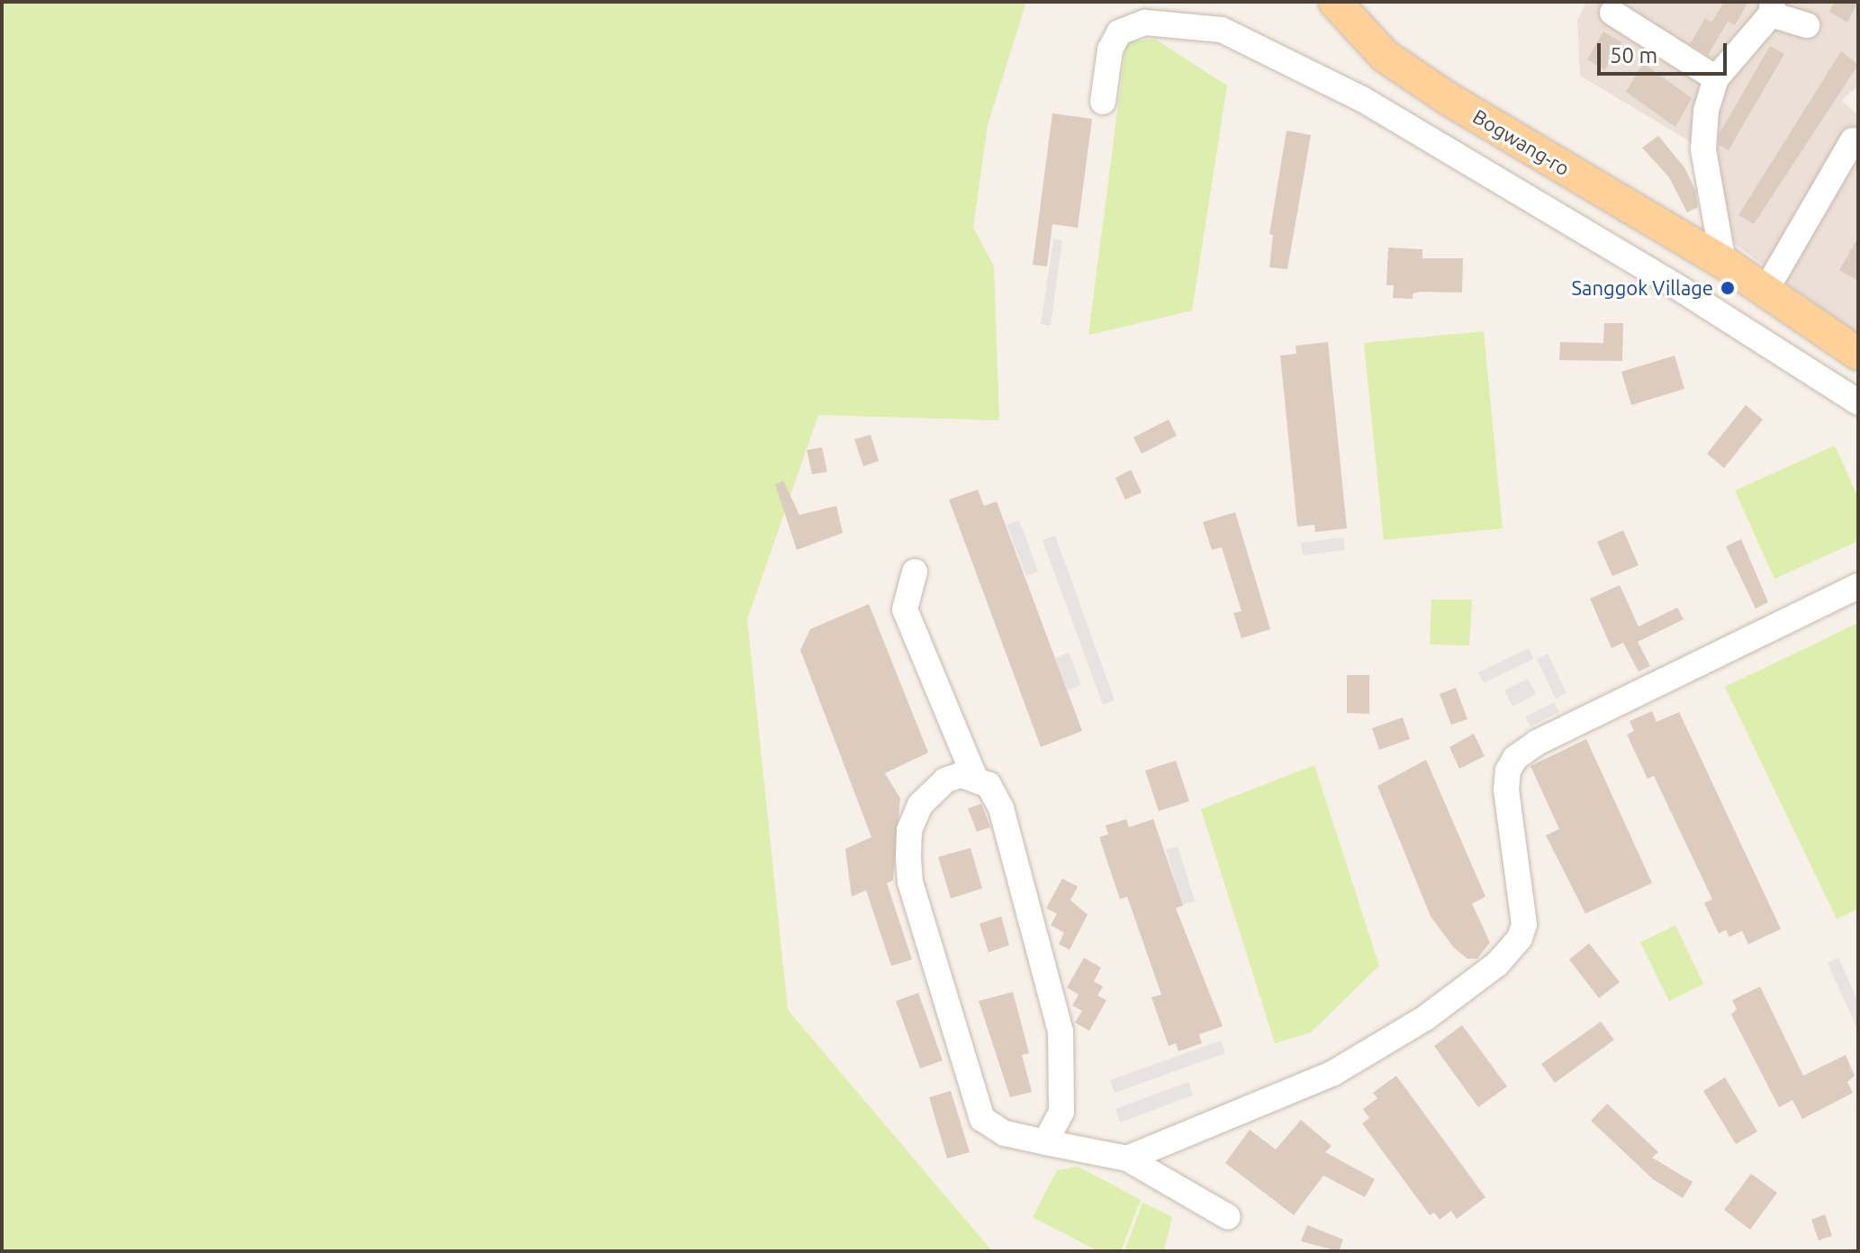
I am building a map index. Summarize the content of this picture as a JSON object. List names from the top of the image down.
{
  "streets": {
    "main road": ["Bogwang-ro"]
  },
  "places": ["Sanggok Village"],
  "scale_bar": "50 m"
}
